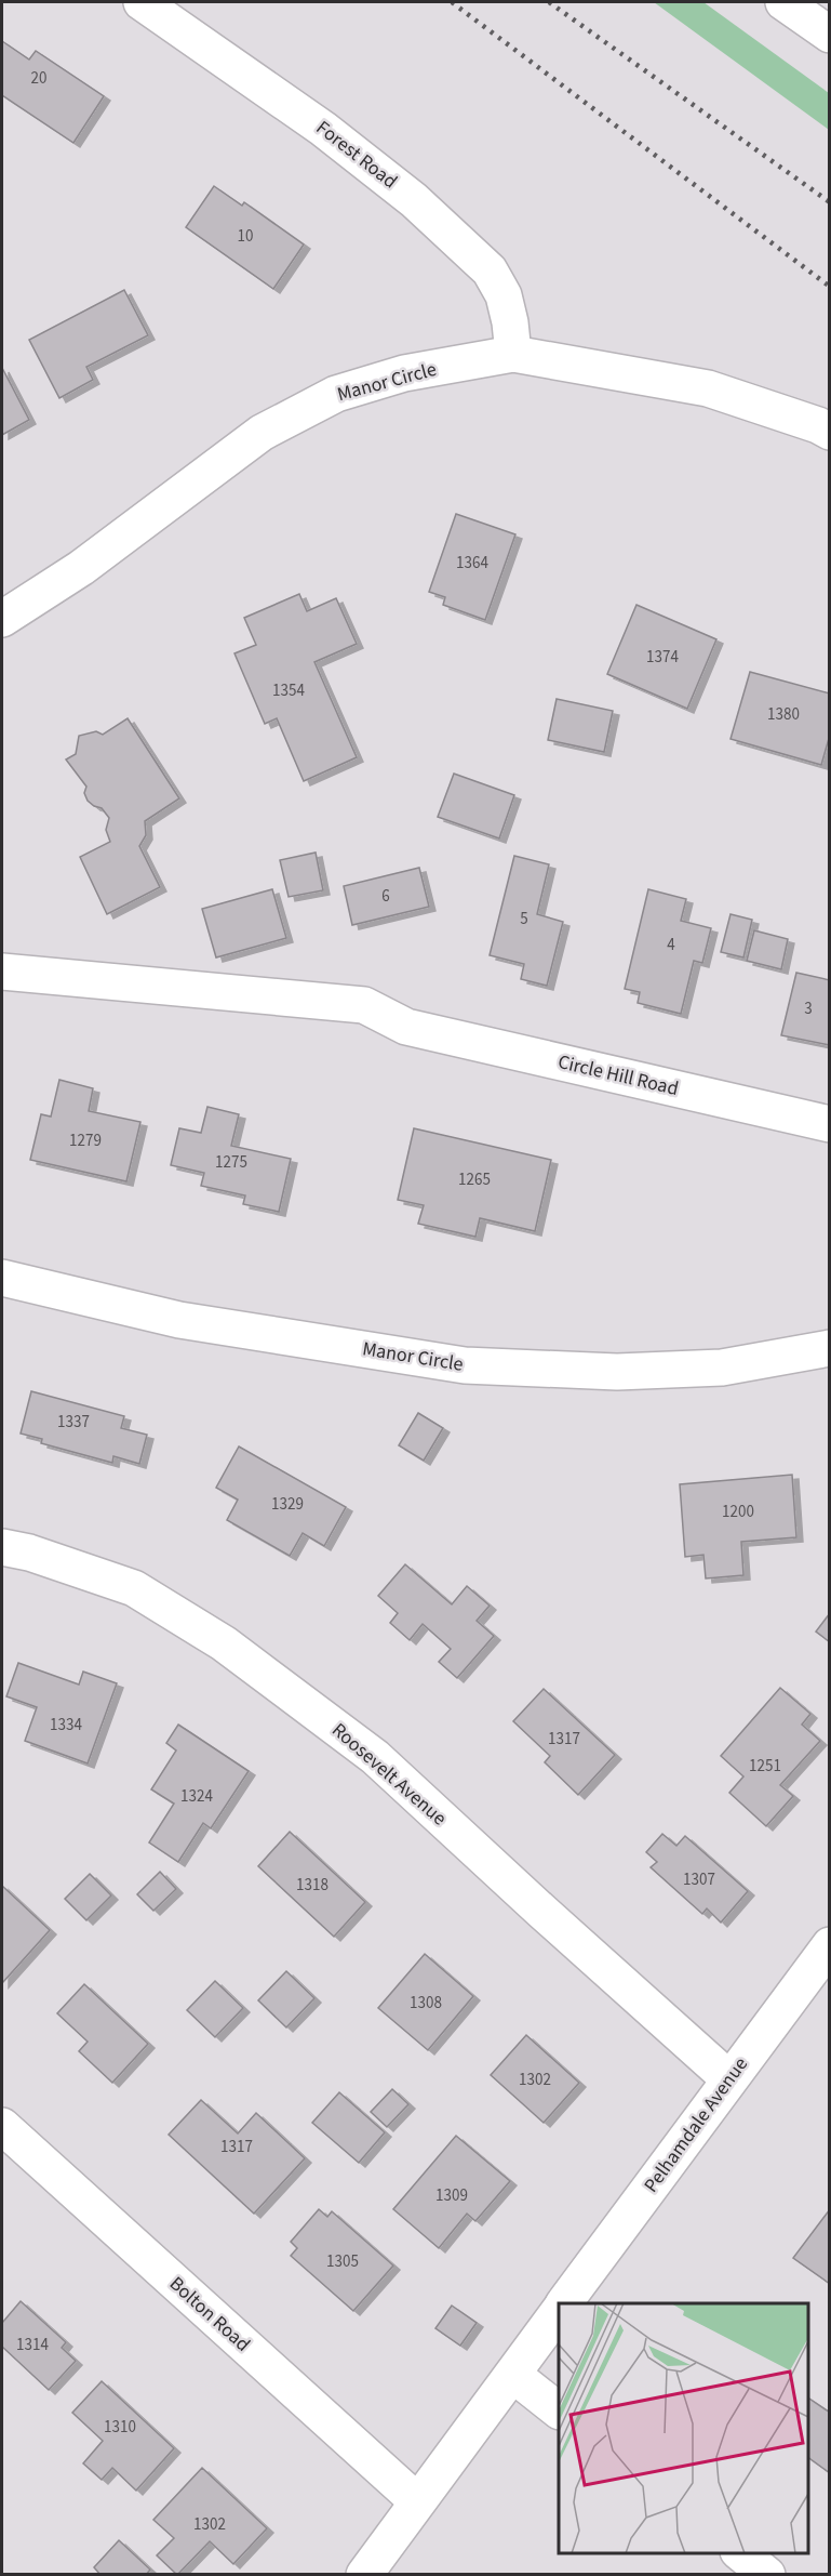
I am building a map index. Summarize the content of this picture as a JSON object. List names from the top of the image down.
{
  "streets": {
    "main road": [
      "Forest Road",
      "Manor Circle",
      "Circle Hill Road",
      "Roosevelt Avenue",
      "Pelhamdale Avenue",
      "Bolton Road"
    ]
  },
  "crossings": [
    ["Forest Road", "Manor Circle"],
    ["Roosevelt Avenue", "Pelhamdale Avenue"]
  ],
  "house_numbers": [
    "20",
    "10",
    "1364",
    "1374",
    "1354",
    "1380",
    "6",
    "5",
    "4",
    "3",
    "1279",
    "1275",
    "1265",
    "1337",
    "1329",
    "1200",
    "1334",
    "1317",
    "1251",
    "1324",
    "1307",
    "1318",
    "1308",
    "1302",
    "1317",
    "1309",
    "1305",
    "1314",
    "1310",
    "1302"
  ]
}
